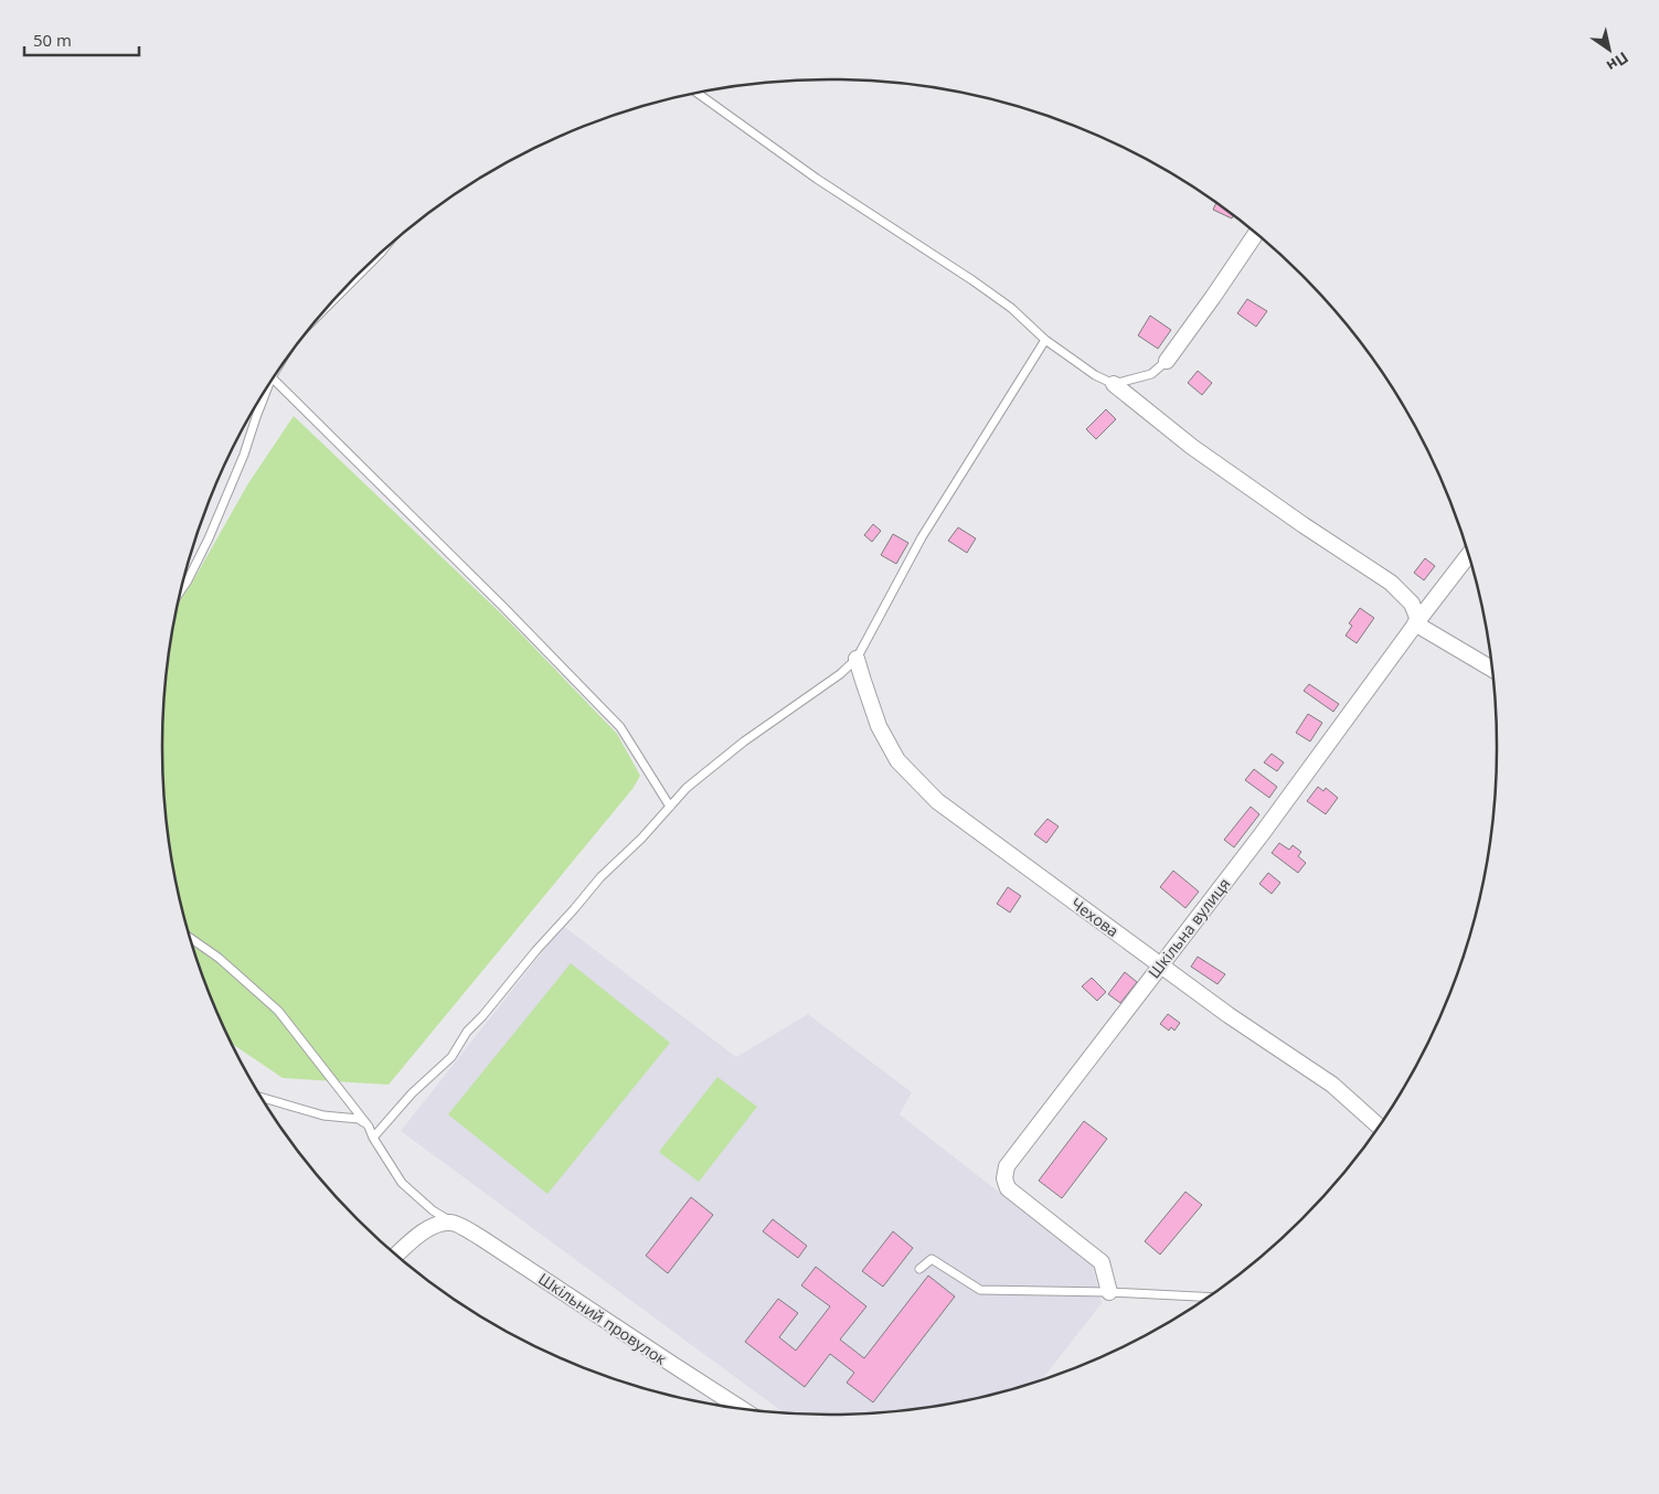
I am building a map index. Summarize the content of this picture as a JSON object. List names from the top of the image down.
{
  "streets": {
    "street": ["Чехова", "Шкільна вулиця", "Шкільний провулок"]
  },
  "crossings": [
    ["Чехова", "Шкільна вулиця"]
  ],
  "scale_bar": "50 m",
  "north": "bottom right"
}
